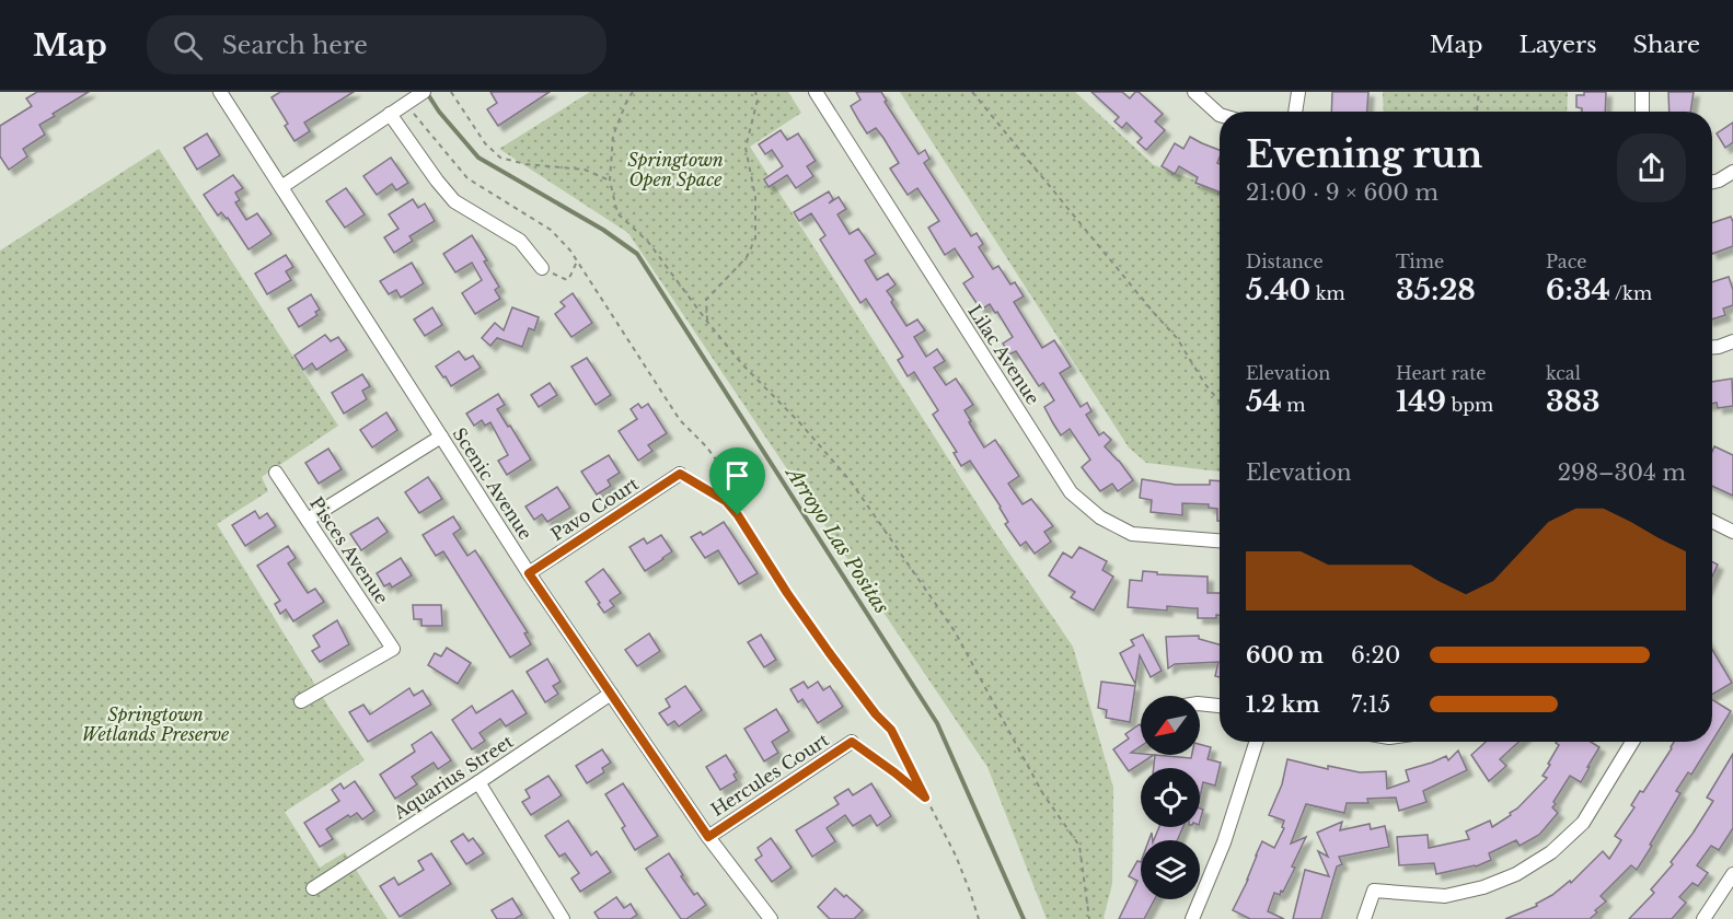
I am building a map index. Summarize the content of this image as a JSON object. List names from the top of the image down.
{
  "streets": {
    "street": [
      "Lilac Avenue",
      "Scenic Avenue",
      "Pavo Court",
      "Pisces Avenue",
      "Hercules Court",
      "Aquarius Street"
    ]
  },
  "crossings": [
    ["Scenic Avenue", "Pavo Court"],
    ["Scenic Avenue", "Hercules Court"],
    ["Scenic Avenue", "Aquarius Street"]
  ],
  "water": ["Arroyo Las Positas"],
  "parks": ["Springtown Open Space", "Springtown Wetlands Preserve"],
  "north": "bottom left",
  "page": {
    "header": "Map",
    "search": "Search here",
    "nav": ["Map", "Layers", "Share"],
    "heading": ["Evening run", "21:00 · 9 × 600 m"],
    "stats": [
      ["Distance", "5.40 km"],
      ["Time", "35:28"],
      ["Pace", "6:34 /km"],
      ["Elevation", "54 m"],
      ["Heart rate", "149 bpm"],
      ["kcal", "383"]
    ],
    "chart": ["Elevation", "298–304 m"],
    "list": [
      {
        "name": "600 m",
        "note": "6:20"
      },
      {
        "name": "1.2 km",
        "note": "7:15"
      }
    ]
  }
}
